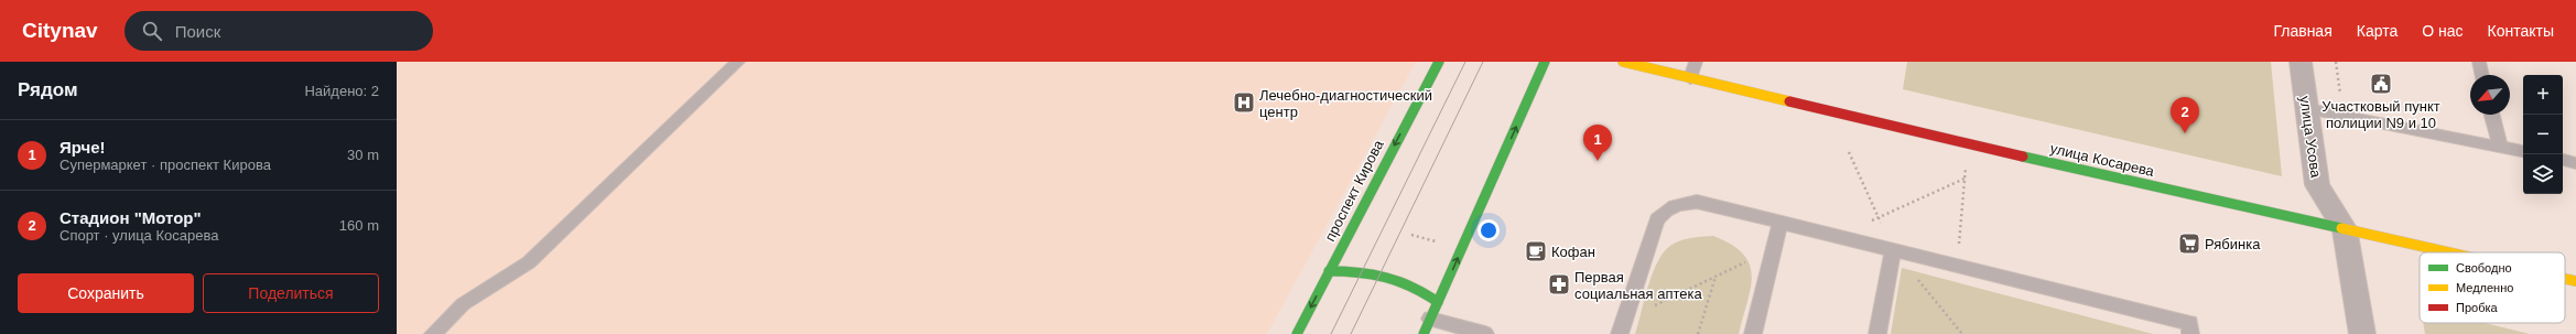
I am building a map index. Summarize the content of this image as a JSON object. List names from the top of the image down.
{
  "streets": {
    "street": ["улица Усова", "улица Косарева", "проспект Кирова"]
  },
  "crossings": [
    ["улица Усова", "улица Косарева"]
  ],
  "one_way": ["проспект Кирова"],
  "places": {
    "public building": ["Участковый пункт полиции N9 и 10"],
    "hospital": ["Лечебно-диагностический центр"],
    "supermarket": ["Рябинка"],
    "cafe": ["Кофан"],
    "pharmacy": ["Первая социальная аптека"]
  },
  "legend": ["Свободно", "Медленно", "Пробка"],
  "north": "bottom left",
  "page": {
    "header": "Citynav",
    "search": "Поиск",
    "nav": [
      "Главная",
      "Карта",
      "О нас",
      "Контакты"
    ],
    "heading": ["Рядом", "Найдено: 2"],
    "map_buttons": ["+", "−"],
    "pins": ["2", "1"],
    "list": [
      {
        "mark": "1",
        "name": "Ярче!",
        "note": "Супермаркет · проспект Кирова",
        "value": "30 m"
      },
      {
        "mark": "2",
        "name": "Стадион \"Мотор\"",
        "note": "Спорт · улица Косарева",
        "value": "160 m"
      }
    ],
    "buttons": ["Сохранить", "Поделиться"]
  }
}
